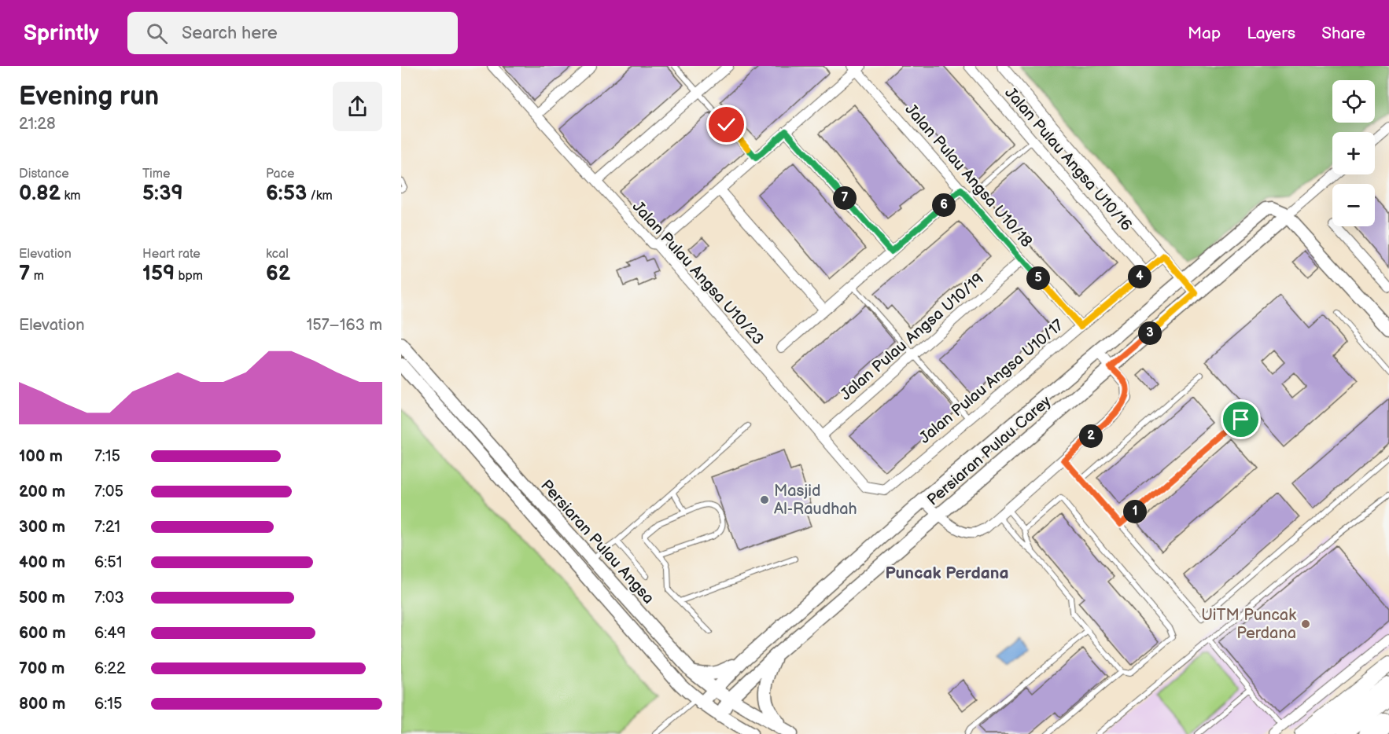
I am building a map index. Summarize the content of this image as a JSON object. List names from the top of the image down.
{
  "streets": {
    "street": [
      "Jalan Pulau Angsa U10/16",
      "Jalan Pulau Angsa U10/18",
      "Jalan Pulau Angsa U10/23",
      "Jalan Pulau Angsa U10/19",
      "Jalan Pulau Angsa U10/17",
      "Persiaran Pulau Carey",
      "Persiaran Pulau Angsa"
    ]
  },
  "crossings": [
    ["Jalan Pulau Angsa U10/16", "Jalan Pulau Angsa U10/17"],
    ["Jalan Pulau Angsa U10/18", "Jalan Pulau Angsa U10/19"],
    ["Jalan Pulau Angsa U10/18", "Jalan Pulau Angsa U10/17"],
    ["Jalan Pulau Angsa U10/23", "Jalan Pulau Angsa U10/19"],
    ["Jalan Pulau Angsa U10/23", "Jalan Pulau Angsa U10/17"],
    ["Persiaran Pulau Carey", "Persiaran Pulau Angsa"]
  ],
  "districts": ["Puncak Perdana"],
  "places": ["Masjid Al-Raudhah", "UiTM Puncak Perdana"],
  "page": {
    "header": "Sprintly",
    "search": "Search here",
    "nav": ["Map", "Layers", "Share"],
    "heading": ["Evening run", "21:28"],
    "map_buttons": ["+", "−"],
    "stats": [
      ["Distance", "0.82 km"],
      ["Time", "5:39"],
      ["Pace", "6:53 /km"],
      ["Elevation", "7 m"],
      ["Heart rate", "159 bpm"],
      ["kcal", "62"]
    ],
    "pins": [
      "7",
      "6",
      "4",
      "5",
      "3",
      "2",
      "1"
    ],
    "chart": ["Elevation", "157–163 m"],
    "list": [
      {
        "name": "100 m",
        "note": "7:15"
      },
      {
        "name": "200 m",
        "note": "7:05"
      },
      {
        "name": "300 m",
        "note": "7:21"
      },
      {
        "name": "400 m",
        "note": "6:51"
      },
      {
        "name": "500 m",
        "note": "7:03"
      },
      {
        "name": "600 m",
        "note": "6:49"
      },
      {
        "name": "700 m",
        "note": "6:22"
      },
      {
        "name": "800 m",
        "note": "6:15"
      }
    ]
  }
}
